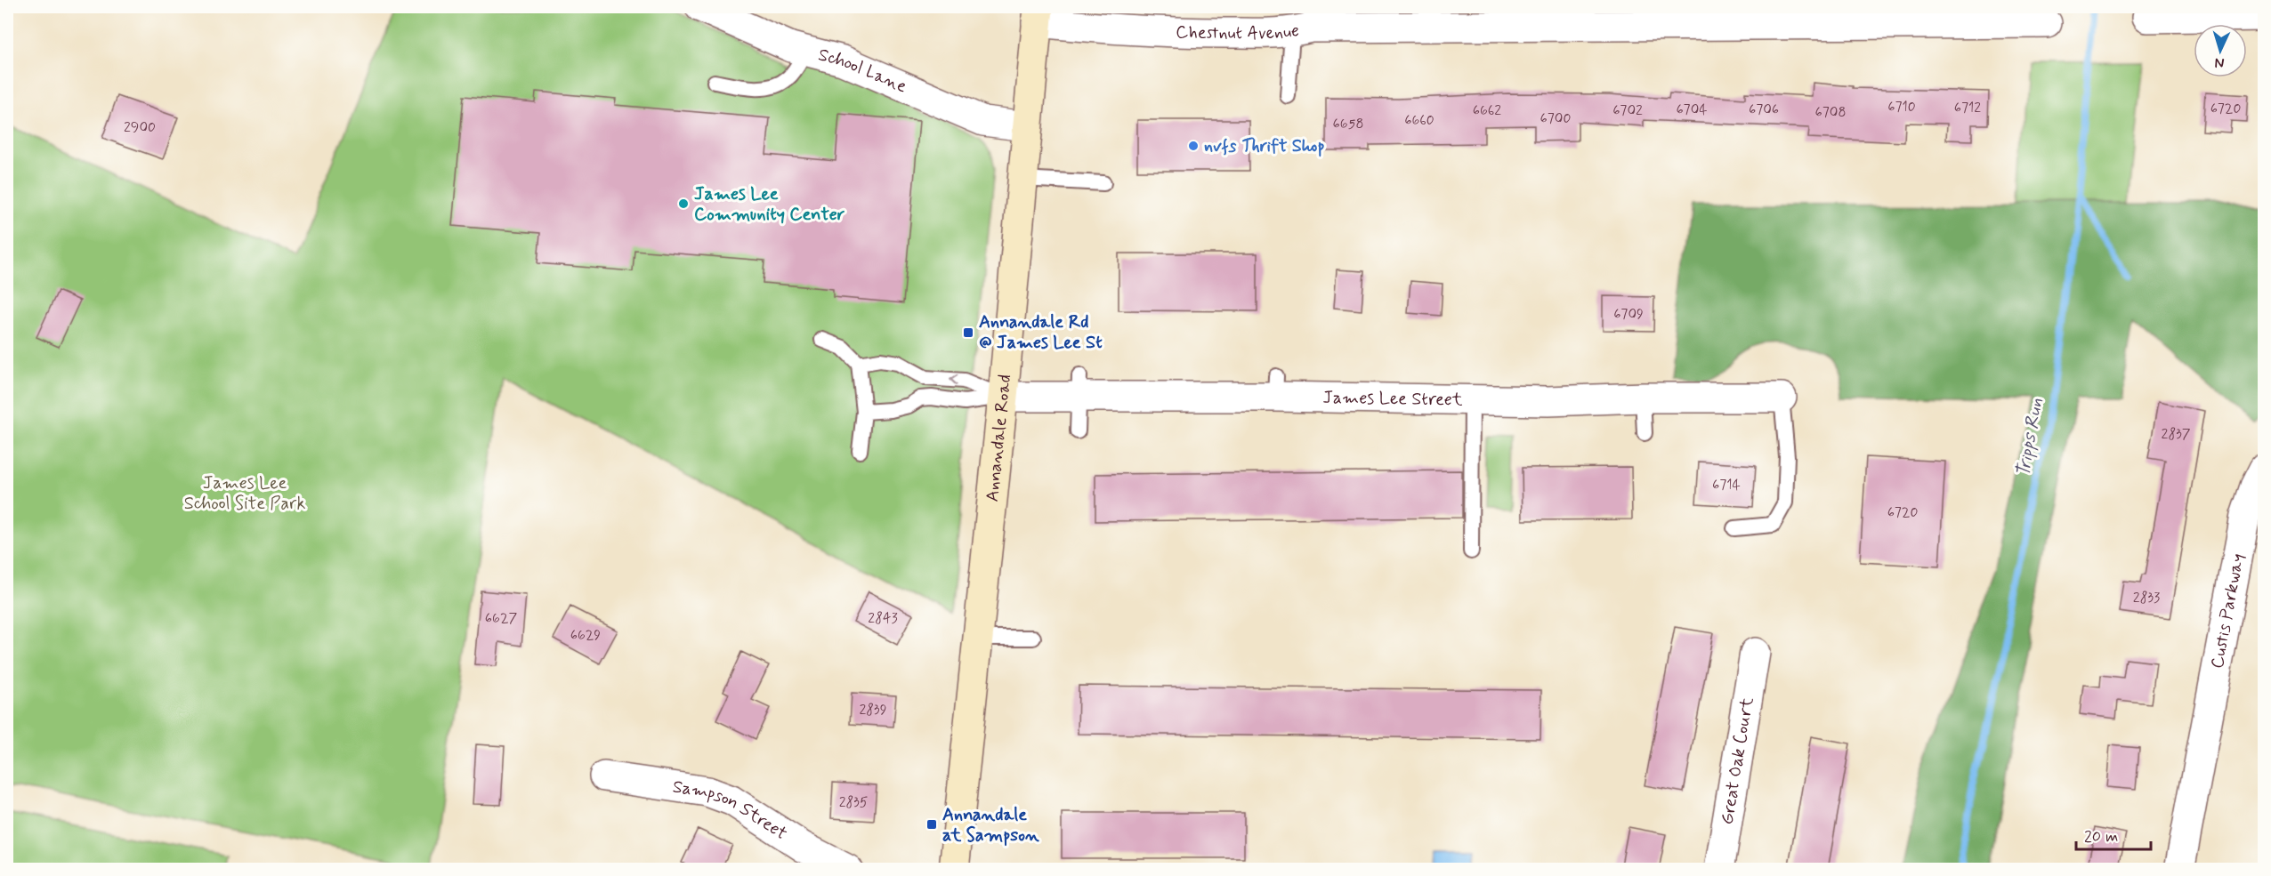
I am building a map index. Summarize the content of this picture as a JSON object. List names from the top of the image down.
{
  "streets": {
    "main road": ["Annandale Road"],
    "street": [
      "Chestnut Avenue",
      "School Lane",
      "James Lee Street",
      "Custis Parkway",
      "Great Oak Court",
      "Sampson Street"
    ]
  },
  "crossings": [
    ["Chestnut Avenue", "Annandale Road"],
    ["School Lane", "Annandale Road"],
    ["James Lee Street", "Annandale Road"]
  ],
  "water": ["Tripps Run"],
  "parks": ["James Lee School Site Park"],
  "places": {
    "other": ["nvfs Thrift Shop", "James Lee Community Center"],
    "transit": ["Annandale Rd @ James Lee St", "Annandale at Sampson"]
  },
  "house_numbers": [
    "6710",
    "6712",
    "6720",
    "6704",
    "6706",
    "6662",
    "6702",
    "6708",
    "6700",
    "6660",
    "6658",
    "2900",
    "6709",
    "2837",
    "6714",
    "6720",
    "2833",
    "6627",
    "2843",
    "6629",
    "2839",
    "2835"
  ],
  "scale_bar": "20 m",
  "north": "bottom"
}
